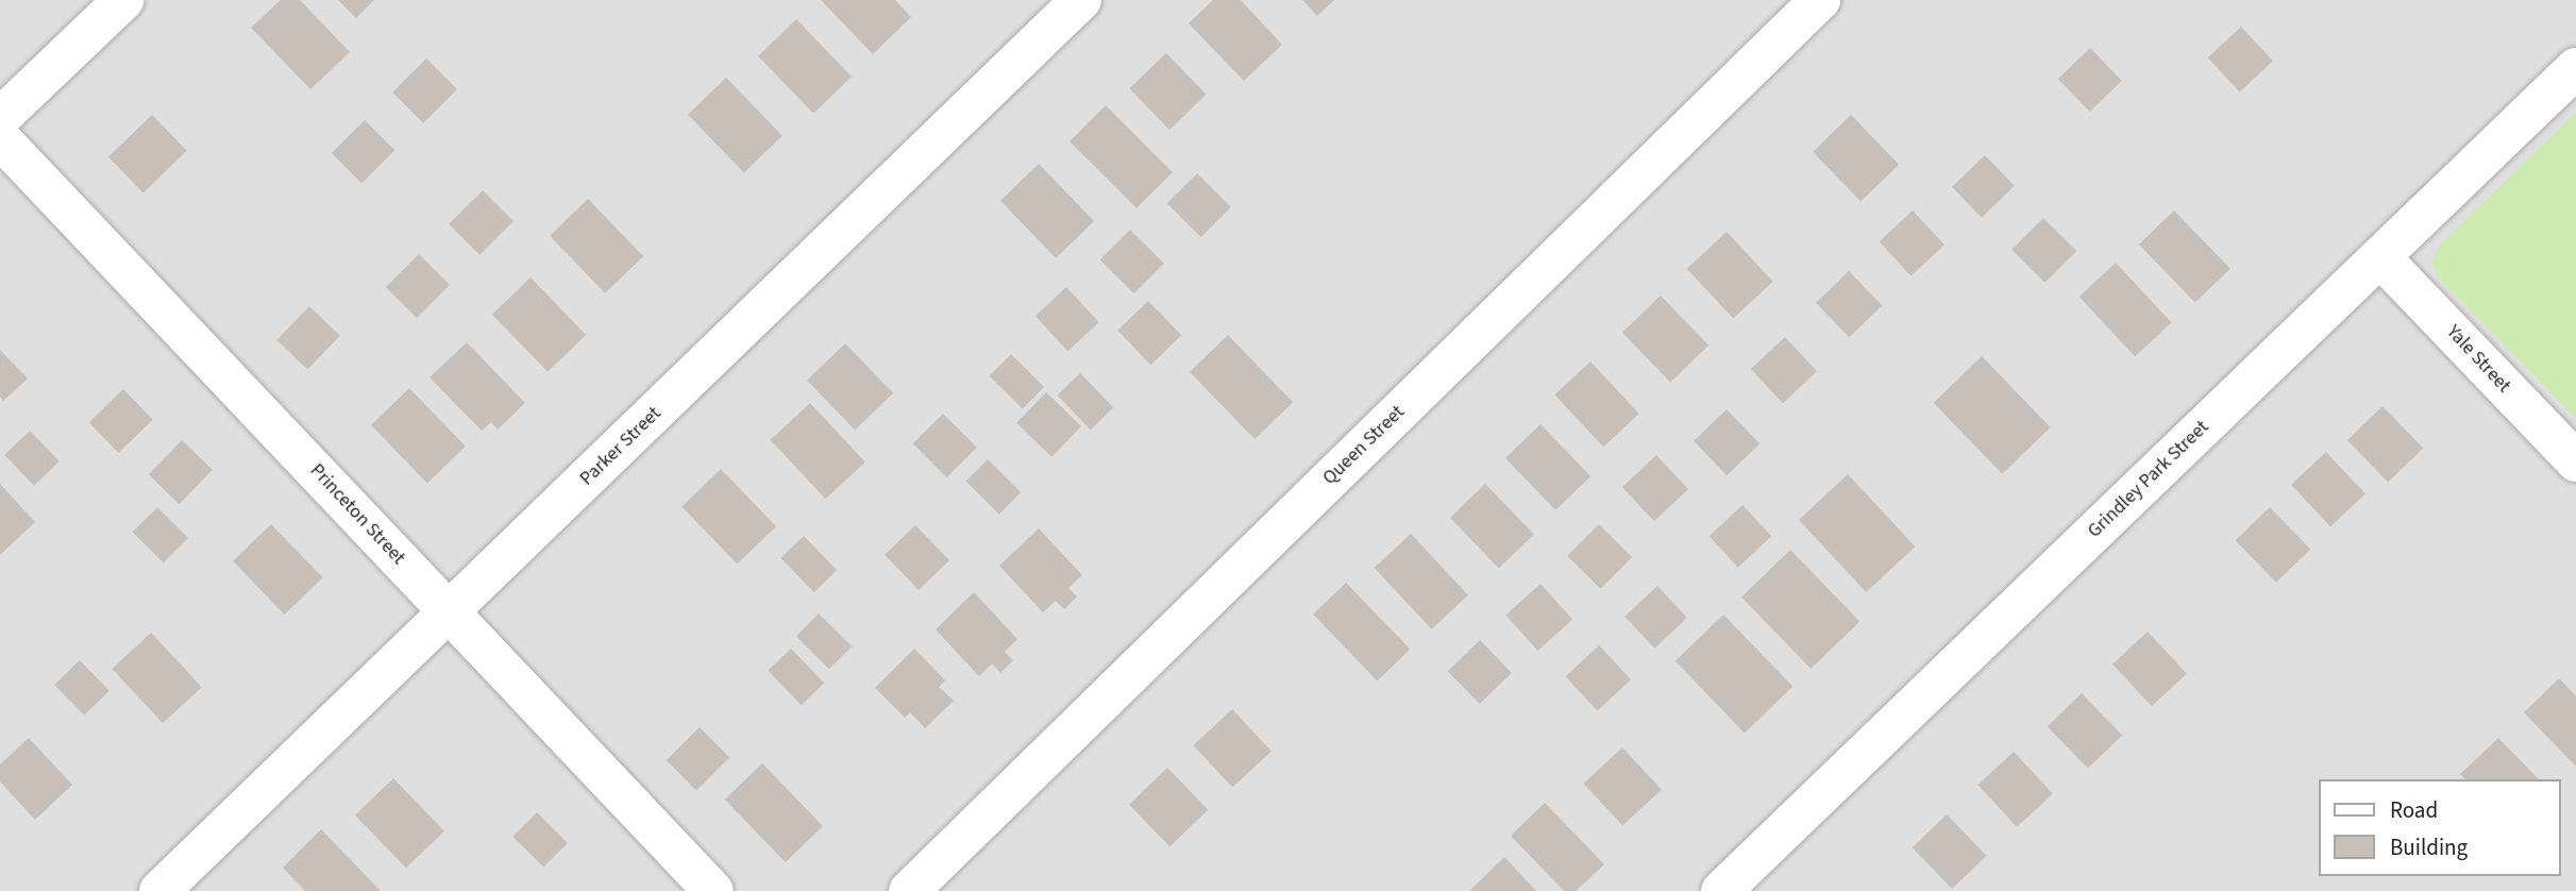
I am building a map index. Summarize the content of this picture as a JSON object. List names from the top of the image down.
{
  "streets": {
    "street": [
      "Yale Street",
      "Queen Street",
      "Parker Street",
      "Grindley Park Street",
      "Princeton Street"
    ]
  },
  "crossings": [
    ["Yale Street", "Grindley Park Street"],
    ["Parker Street", "Princeton Street"]
  ],
  "legend": ["Road", "Building"]
}
